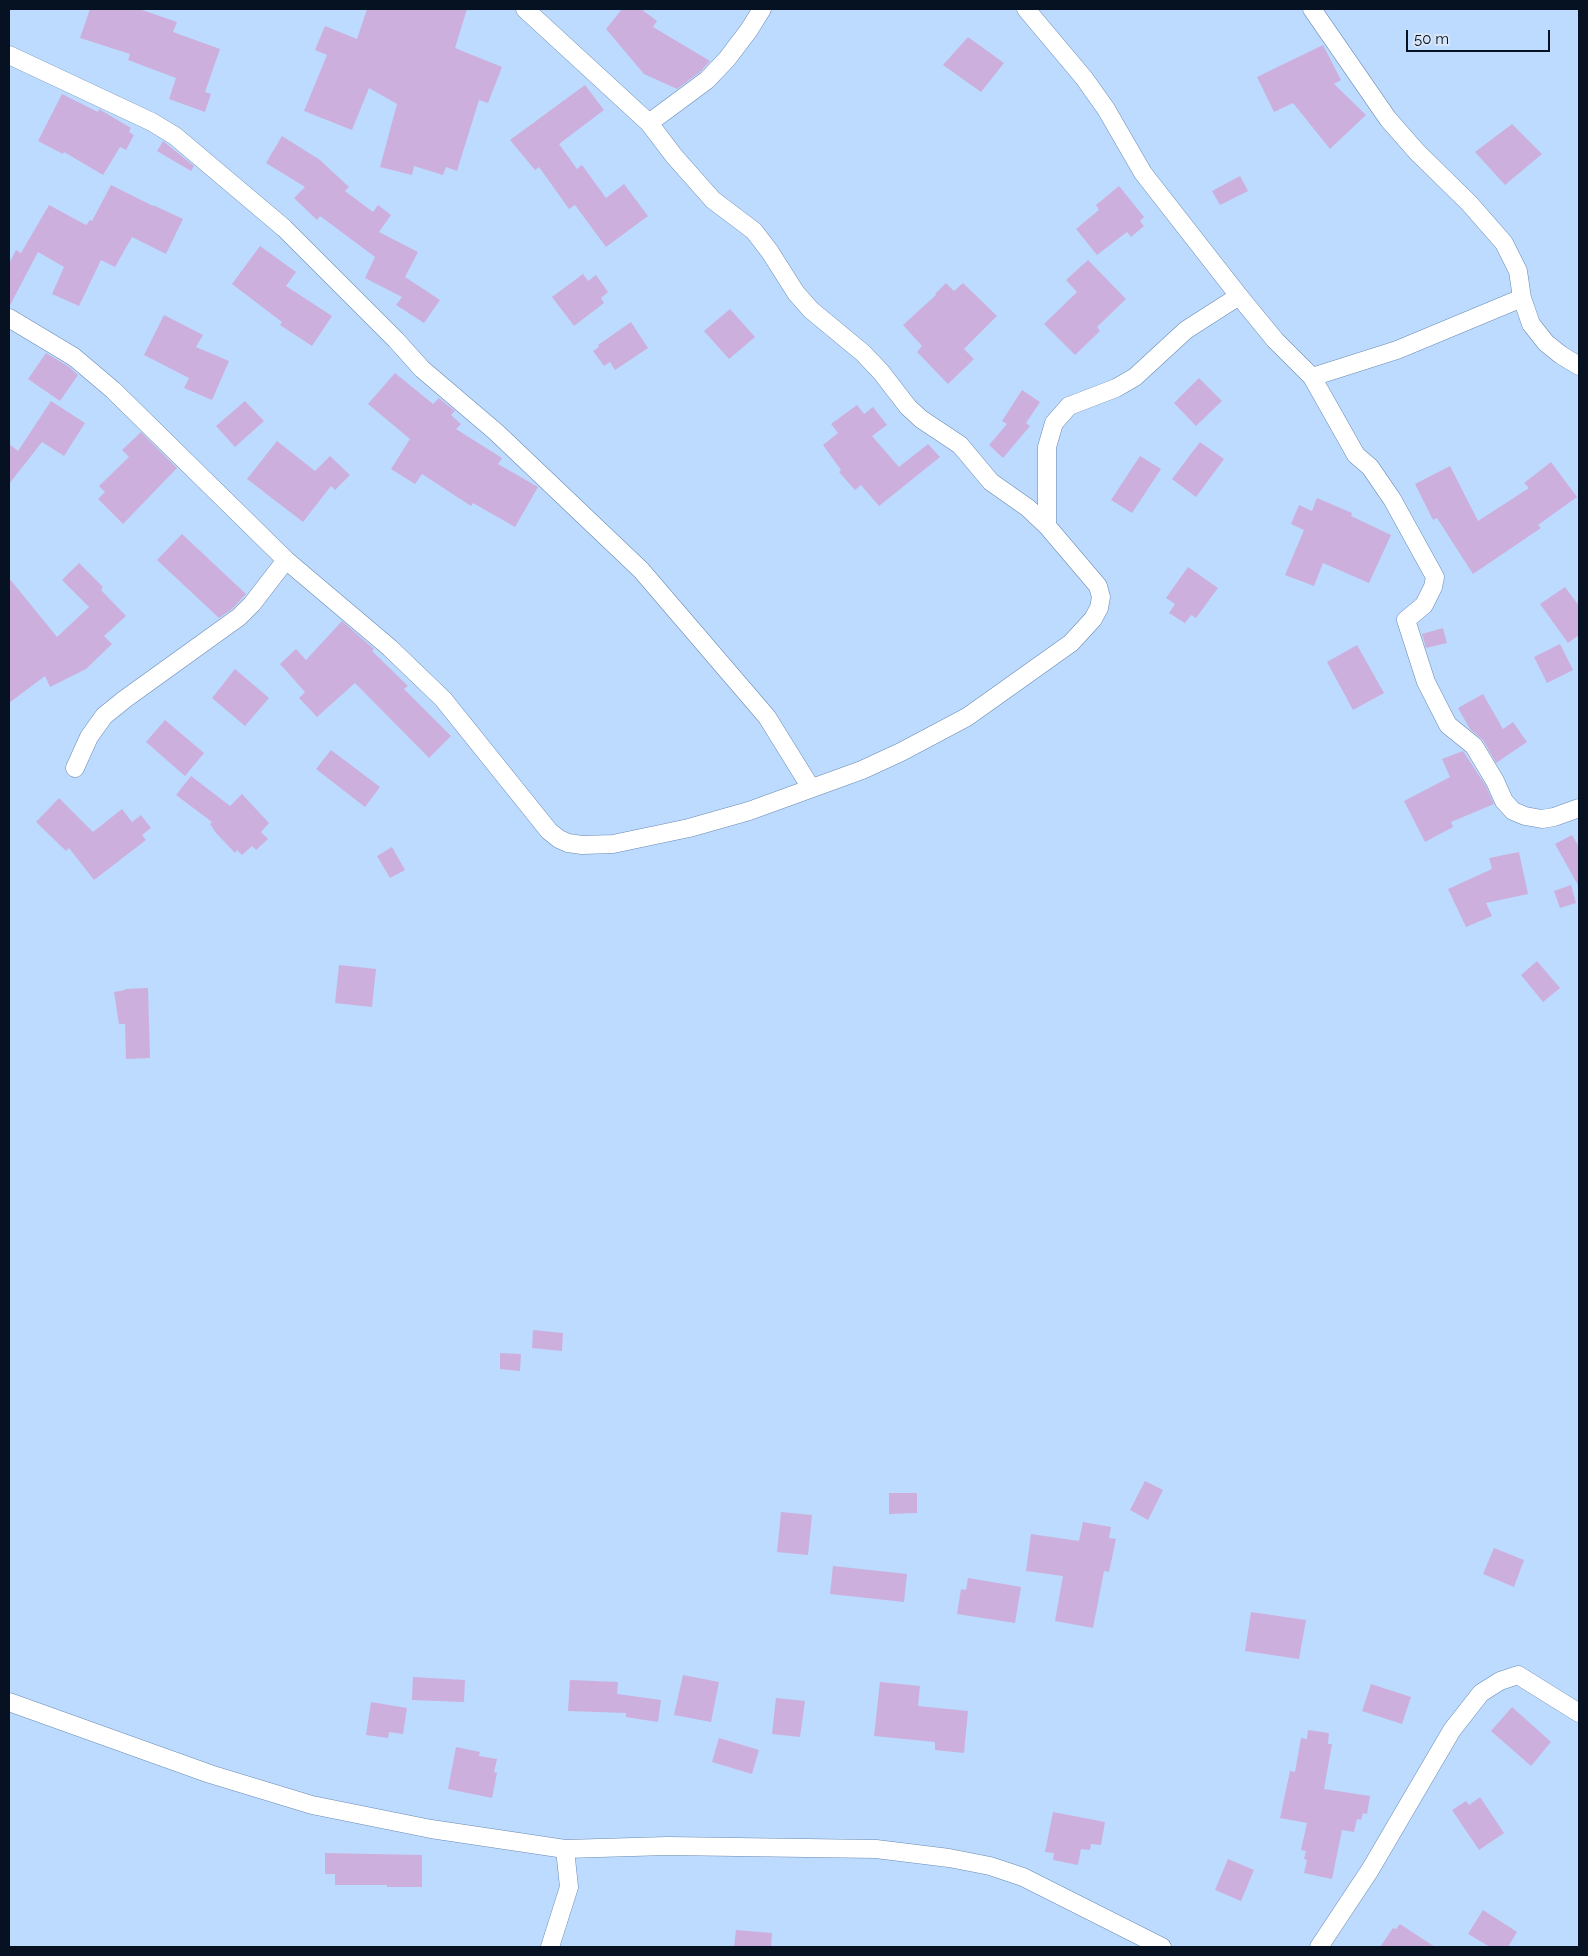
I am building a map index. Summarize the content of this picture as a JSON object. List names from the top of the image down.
{
  "scale_bar": "50 m"
}
